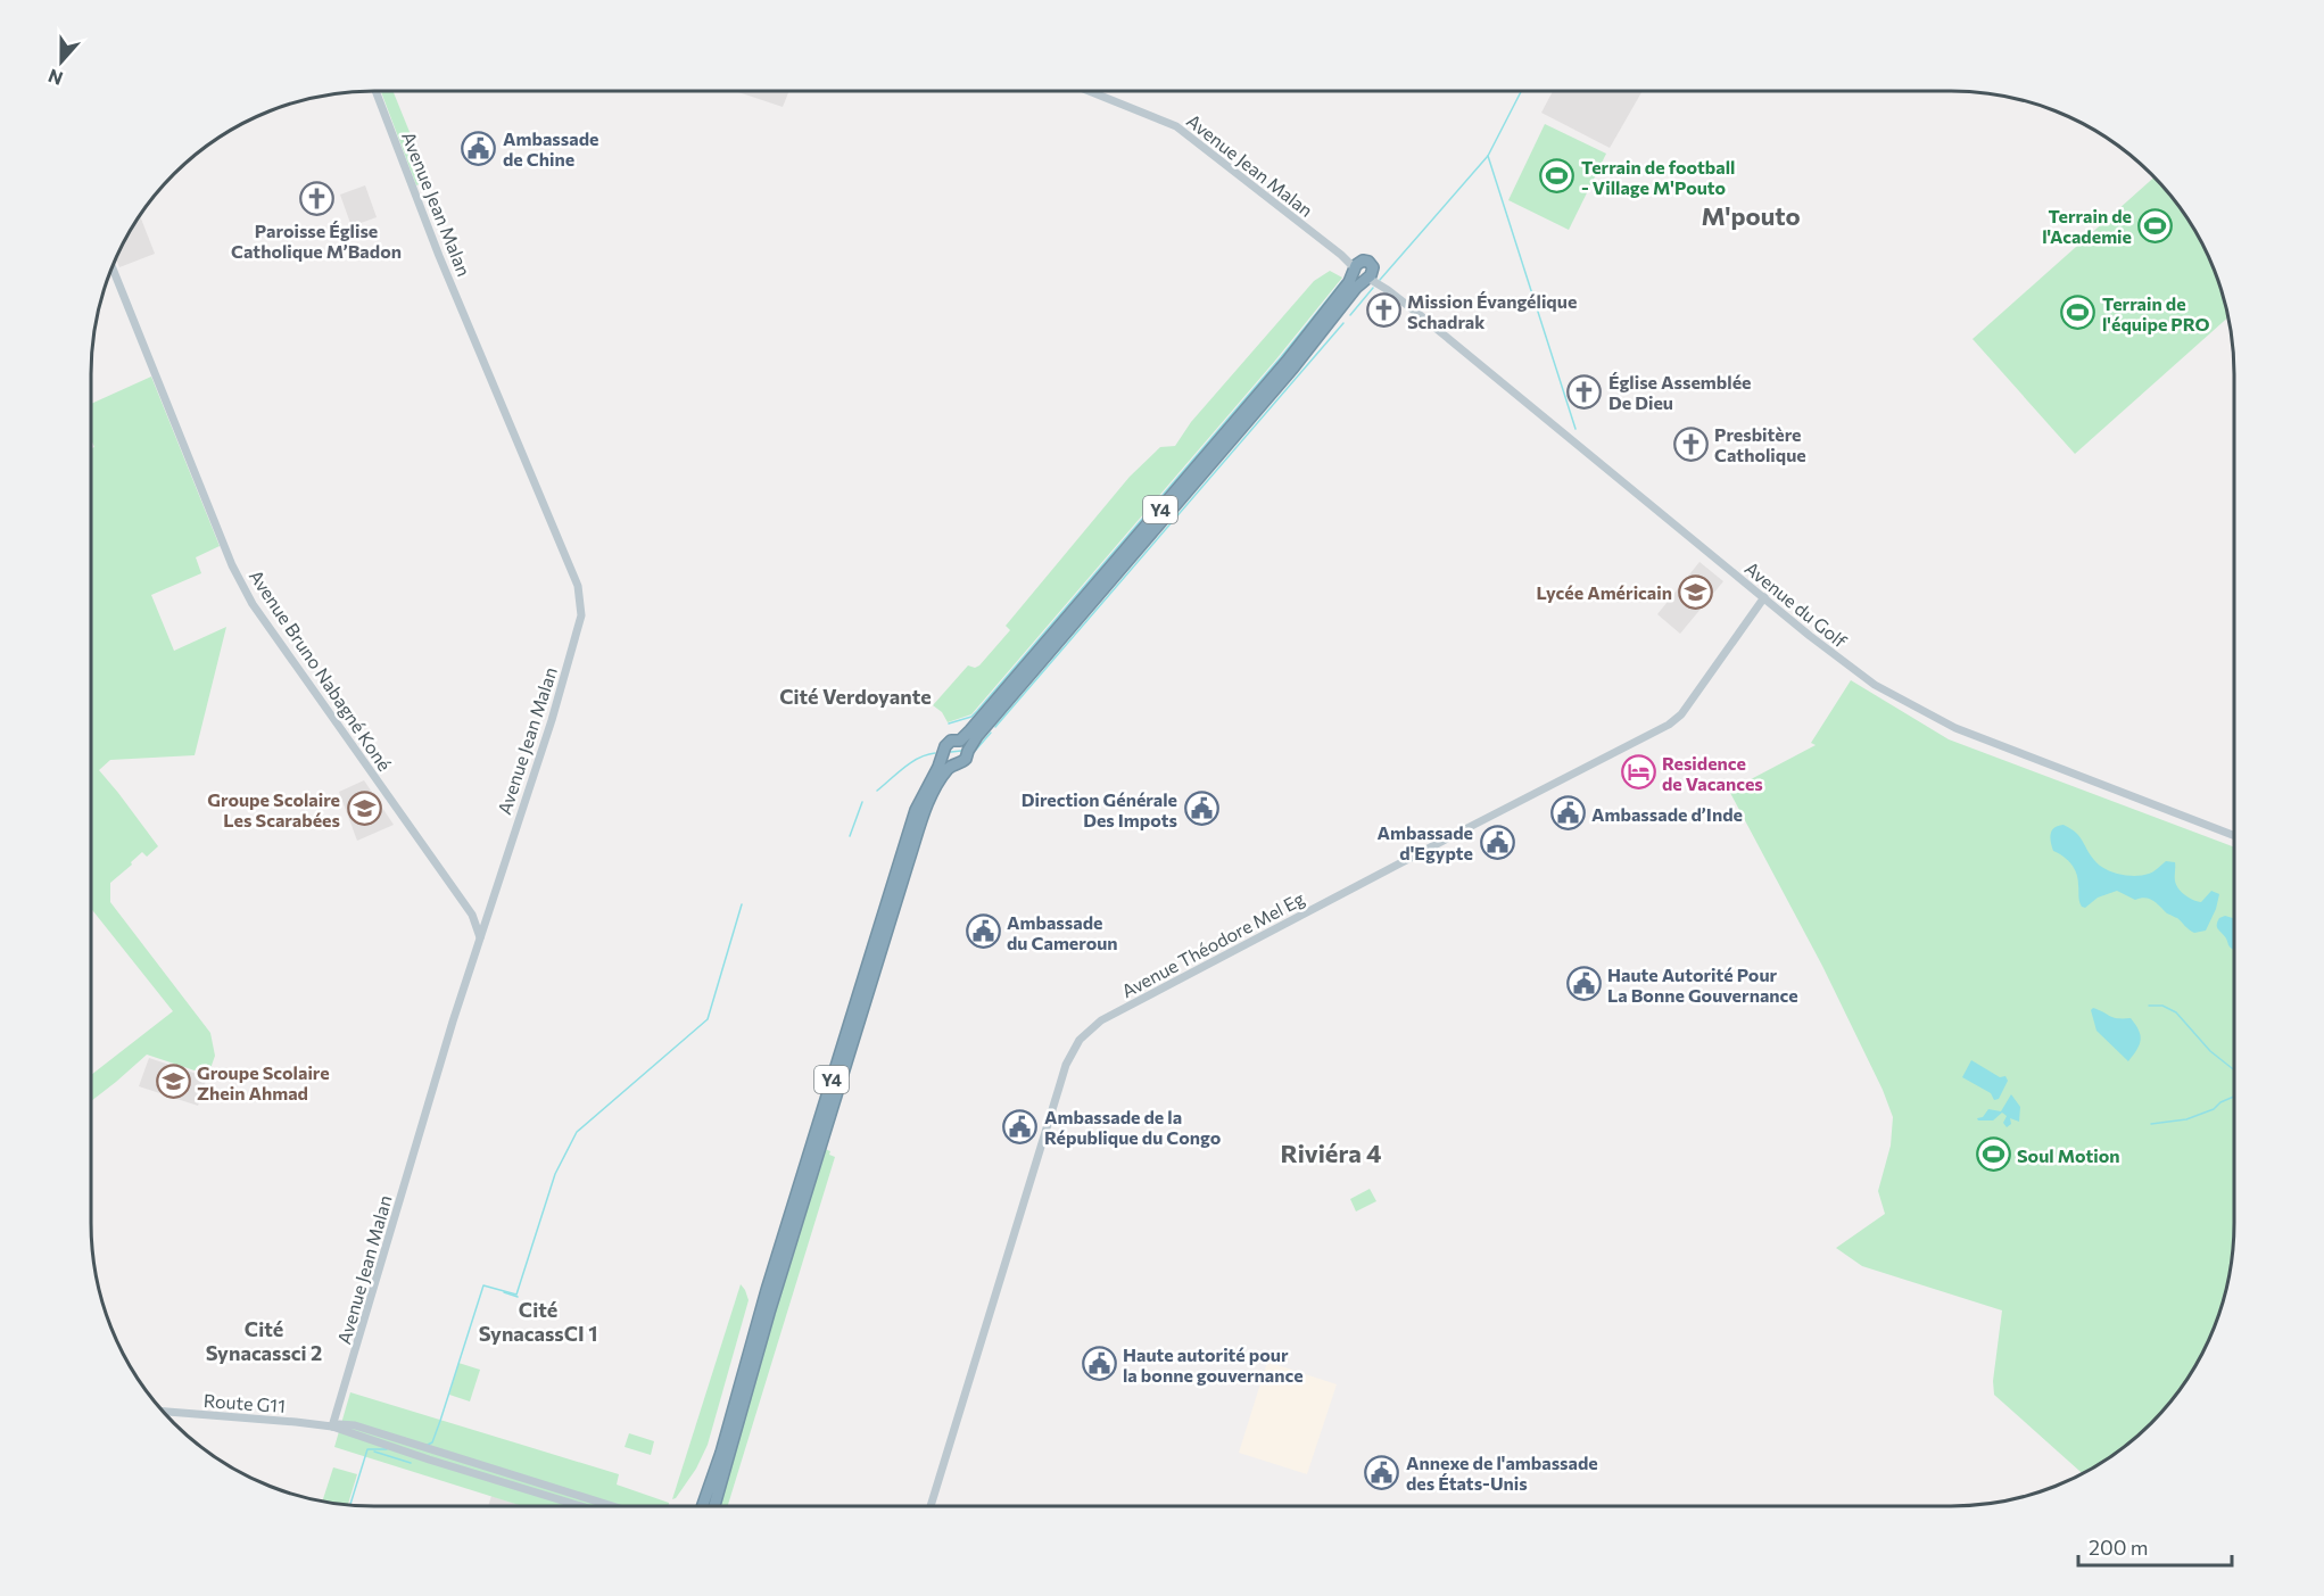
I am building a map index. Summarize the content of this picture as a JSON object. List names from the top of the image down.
{
  "streets": {
    "highway": ["Y4"],
    "main road": [
      "Avenue Jean Malan",
      "Avenue du Golf",
      "Avenue Bruno Nabagné Koné",
      "Avenue Théodore Mel Eg",
      "Route G11"
    ]
  },
  "crossings": [
    ["Avenue Jean Malan", "Y4"],
    ["Avenue Jean Malan", "Avenue du Golf"],
    ["Avenue Jean Malan", "Avenue Bruno Nabagné Koné"],
    ["Avenue Jean Malan", "Route G11"],
    ["Y4", "Avenue du Golf"],
    ["Avenue du Golf", "Avenue Théodore Mel Eg"]
  ],
  "districts": [
    "M'pouto",
    "Cité Verdoyante",
    "Riviéra 4",
    "Cité SynacassCI 1",
    "Cité Synacassci 2"
  ],
  "places": {
    "public building": [
      "Ambassade de Chine",
      "Direction Générale Des Impots",
      "Ambassade d’Inde",
      "Ambassade d'Egypte",
      "Ambassade du Cameroun",
      "Haute Autorité Pour La Bonne Gouvernance",
      "Ambassade de la République du Congo",
      "Haute autorité pour la bonne gouvernance",
      "Annexe de l'ambassade des États-Unis"
    ],
    "sports": [
      "Terrain de football - Village M'Pouto",
      "Terrain de l'Academie",
      "Terrain de l'équipe PRO",
      "Soul Motion"
    ],
    "church": [
      "Paroisse Église Catholique M’Badon",
      "Mission Évangélique Schadrak",
      "Église Assemblée De Dieu",
      "Presbitère Catholique"
    ],
    "school or university": ["Lycée Américain", "Groupe Scolaire Les Scarabées", "Groupe Scolaire Zhein Ahmad"],
    "hotel": ["Residence de Vacances"]
  },
  "scale_bar": "200 m",
  "north": "bottom"
}
